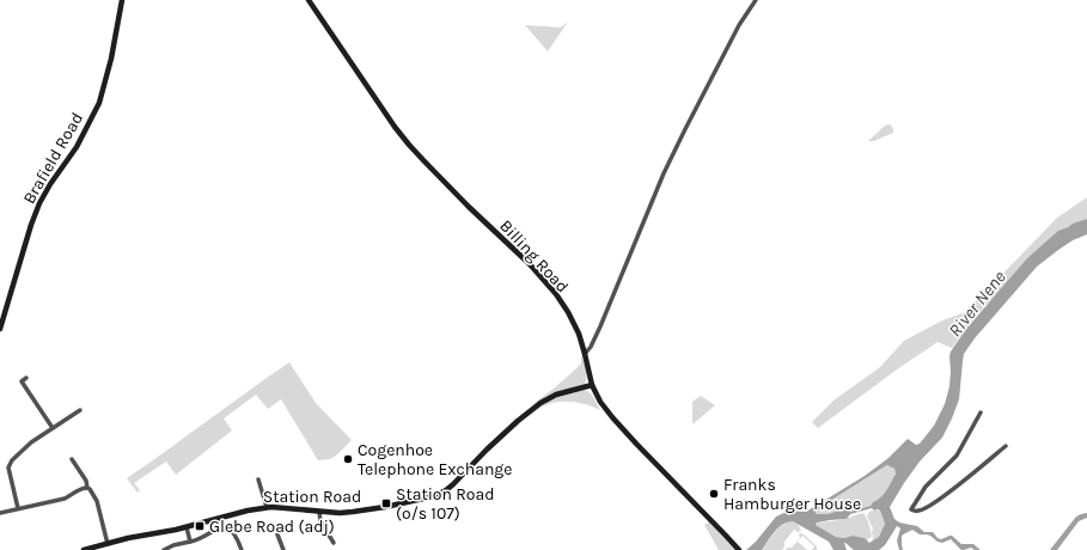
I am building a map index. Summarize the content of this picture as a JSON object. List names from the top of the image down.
{
  "streets": {
    "street": ["Brafield Road", "Billing Road", "Station Road"]
  },
  "crossings": [
    ["Billing Road", "Station Road"]
  ],
  "water": ["River Nene"],
  "places": {
    "other": ["Cogenhoe Telephone Exchange", "Franks Hamburger House"],
    "transit": ["Station Road (o/s 107)", "Glebe Road (adj)"]
  }
}
